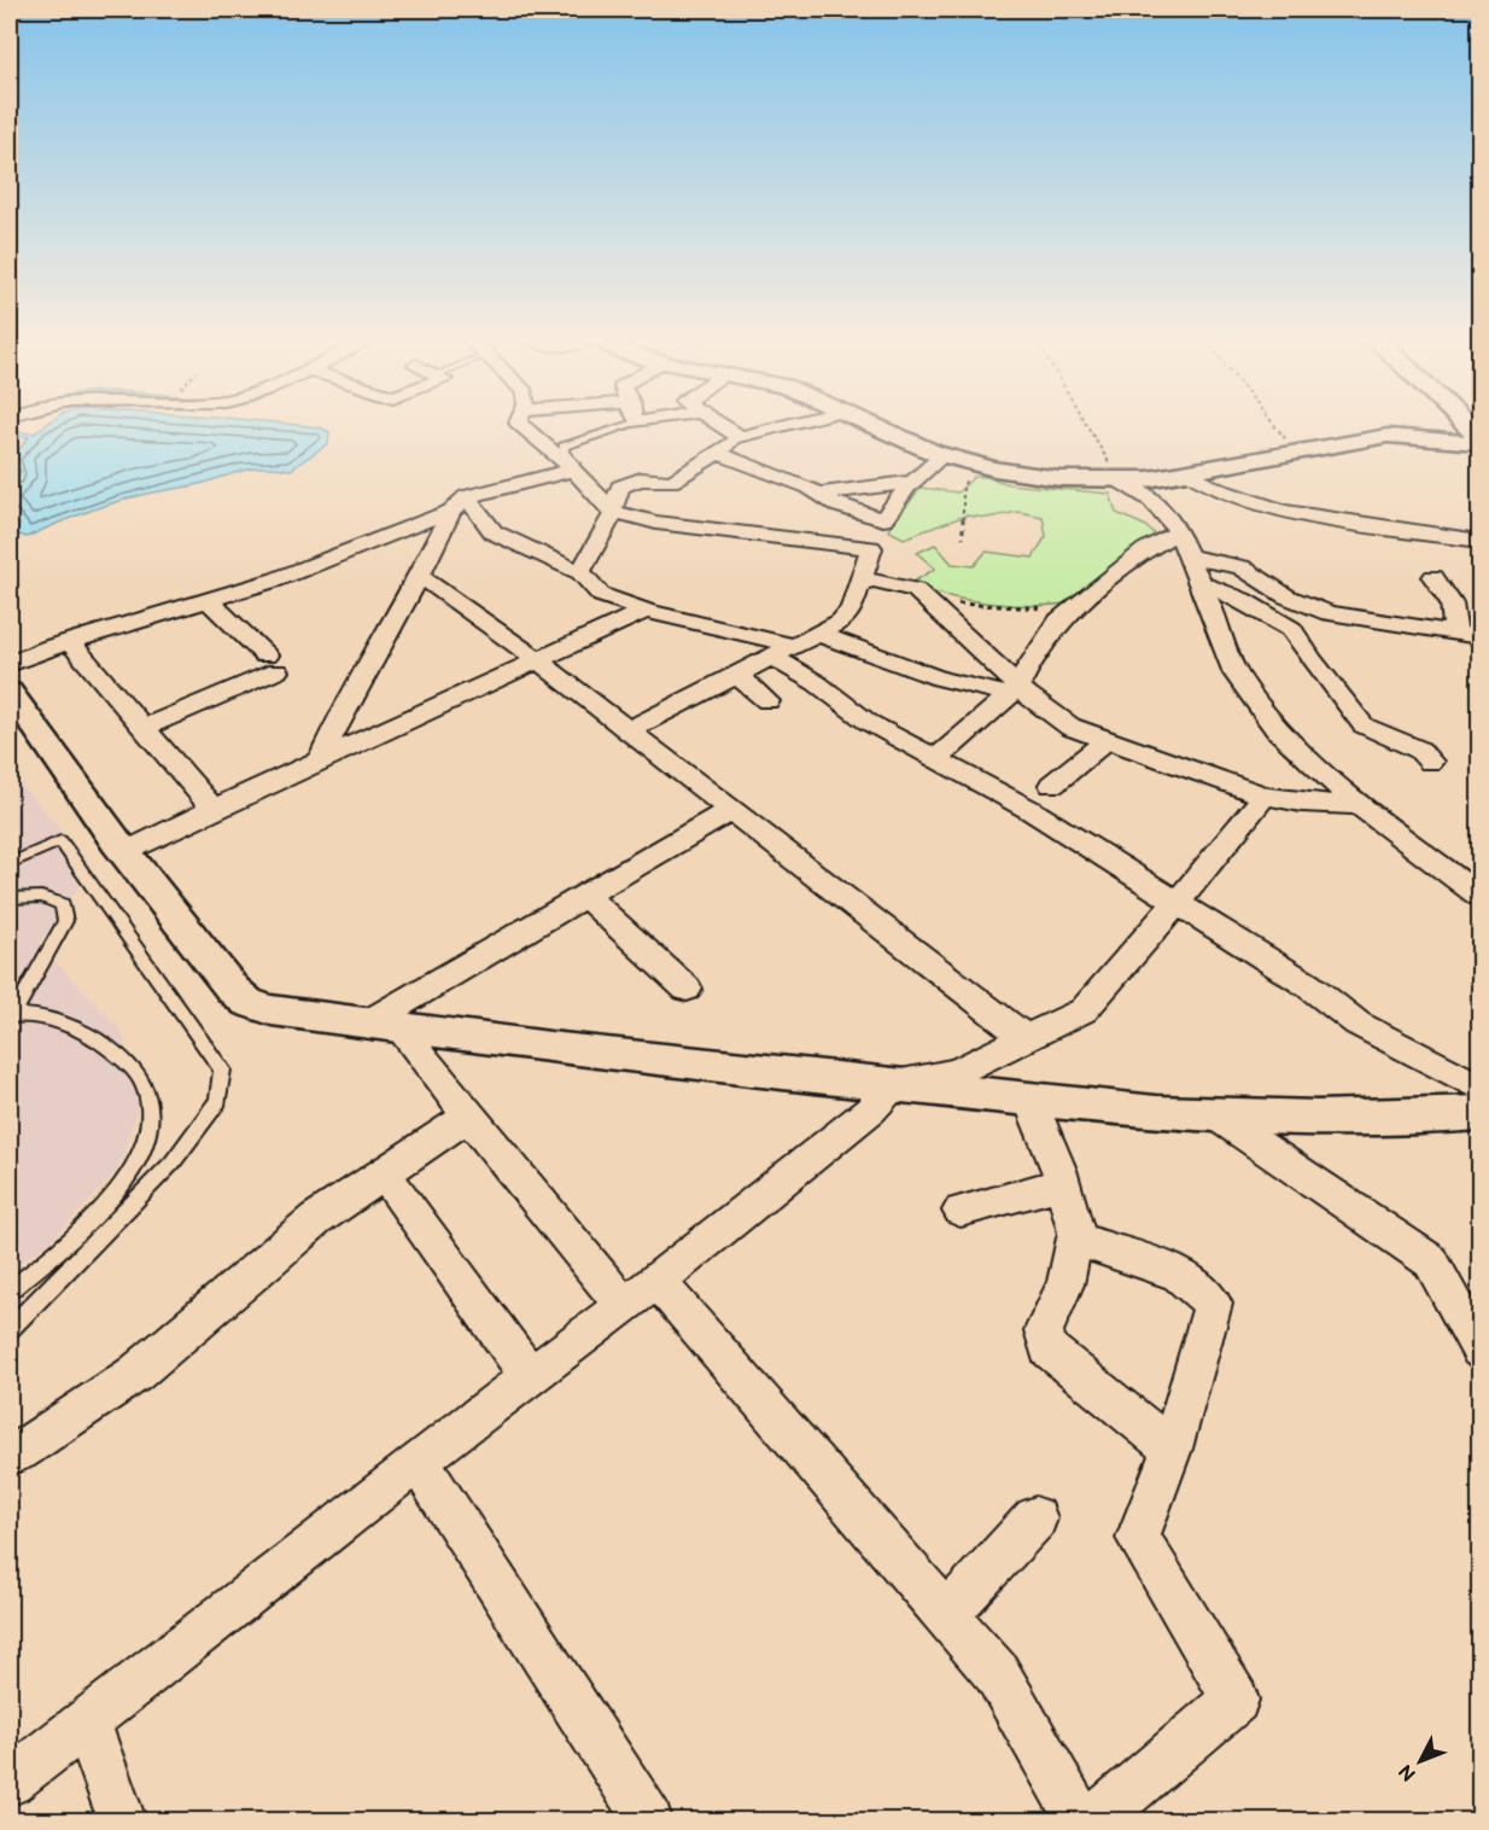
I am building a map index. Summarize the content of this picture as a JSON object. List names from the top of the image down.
{
  "north": "bottom left"
}
